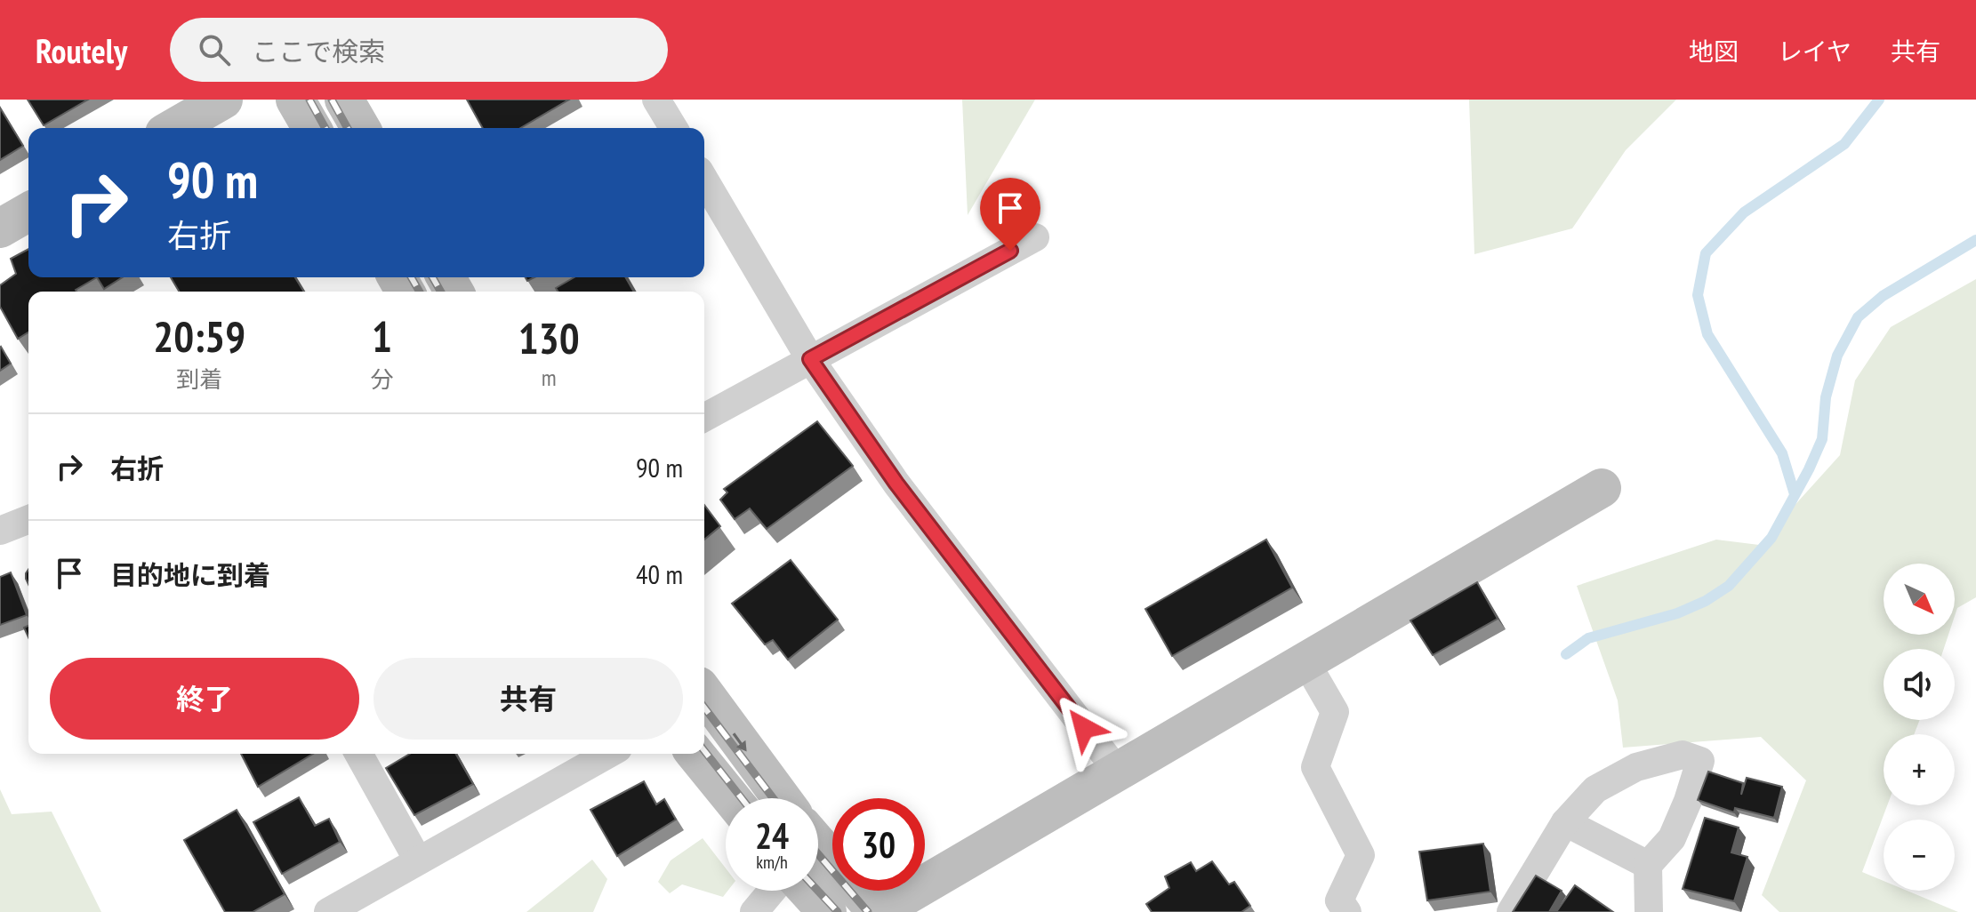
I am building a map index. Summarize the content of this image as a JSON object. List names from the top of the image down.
{
  "north": "bottom right",
  "page": {
    "header": "Routely",
    "search": "ここで検索",
    "nav": ["地図", "レイヤ", "共有"],
    "turn": ["90 m", "右折"],
    "eta": [
      "20:59",
      "到着",
      "1",
      "分",
      "130",
      "m"
    ],
    "list": [
      {
        "name": "右折",
        "value": "90 m"
      },
      {
        "name": "目的地に到着",
        "value": "40 m"
      }
    ],
    "map_buttons": ["+", "−"],
    "buttons": ["終了", "共有"],
    "speed": "24 km/h",
    "limit": "30"
  }
}
